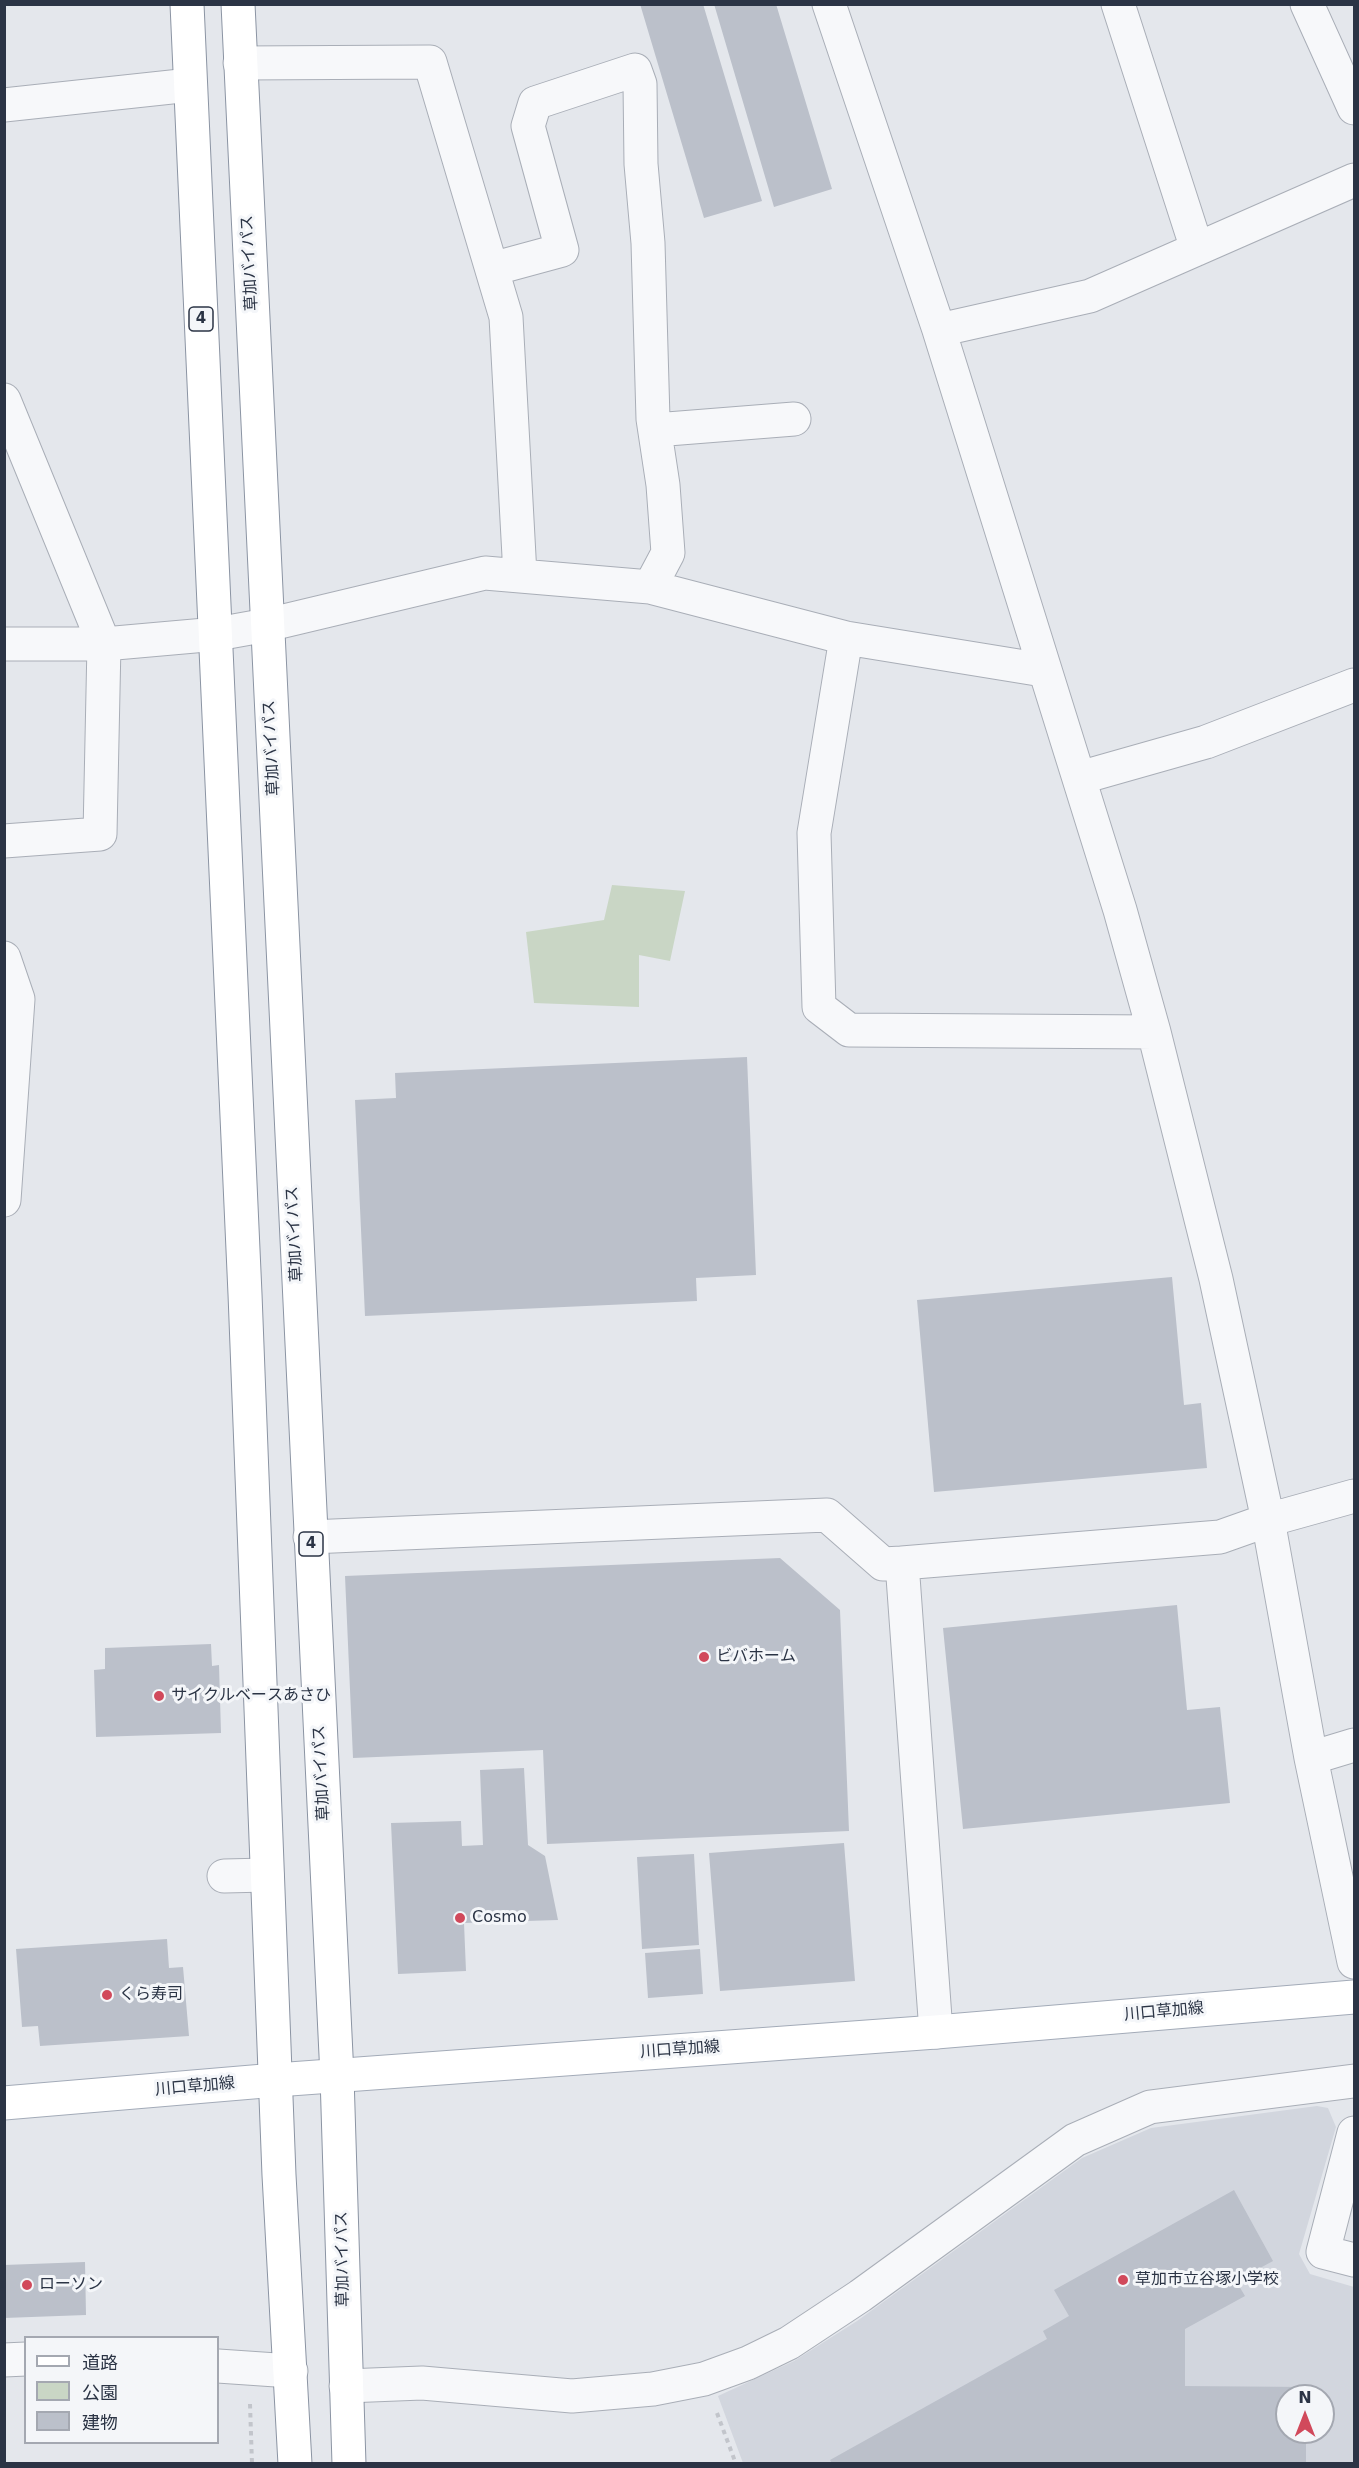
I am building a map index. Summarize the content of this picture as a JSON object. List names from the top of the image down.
{
  "streets": {
    "main road": ["草加バイパス", "4", "川口草加線"]
  },
  "crossings": [
    ["草加バイパス", "川口草加線"],
    ["4", "川口草加線"]
  ],
  "places": [
    "ビバホーム",
    "サイクルベースあさひ",
    "Cosmo",
    "くら寿司",
    "草加市立谷塚小学校",
    "ローソン"
  ],
  "legend": ["道路", "公園", "建物"],
  "north": "top"
}
